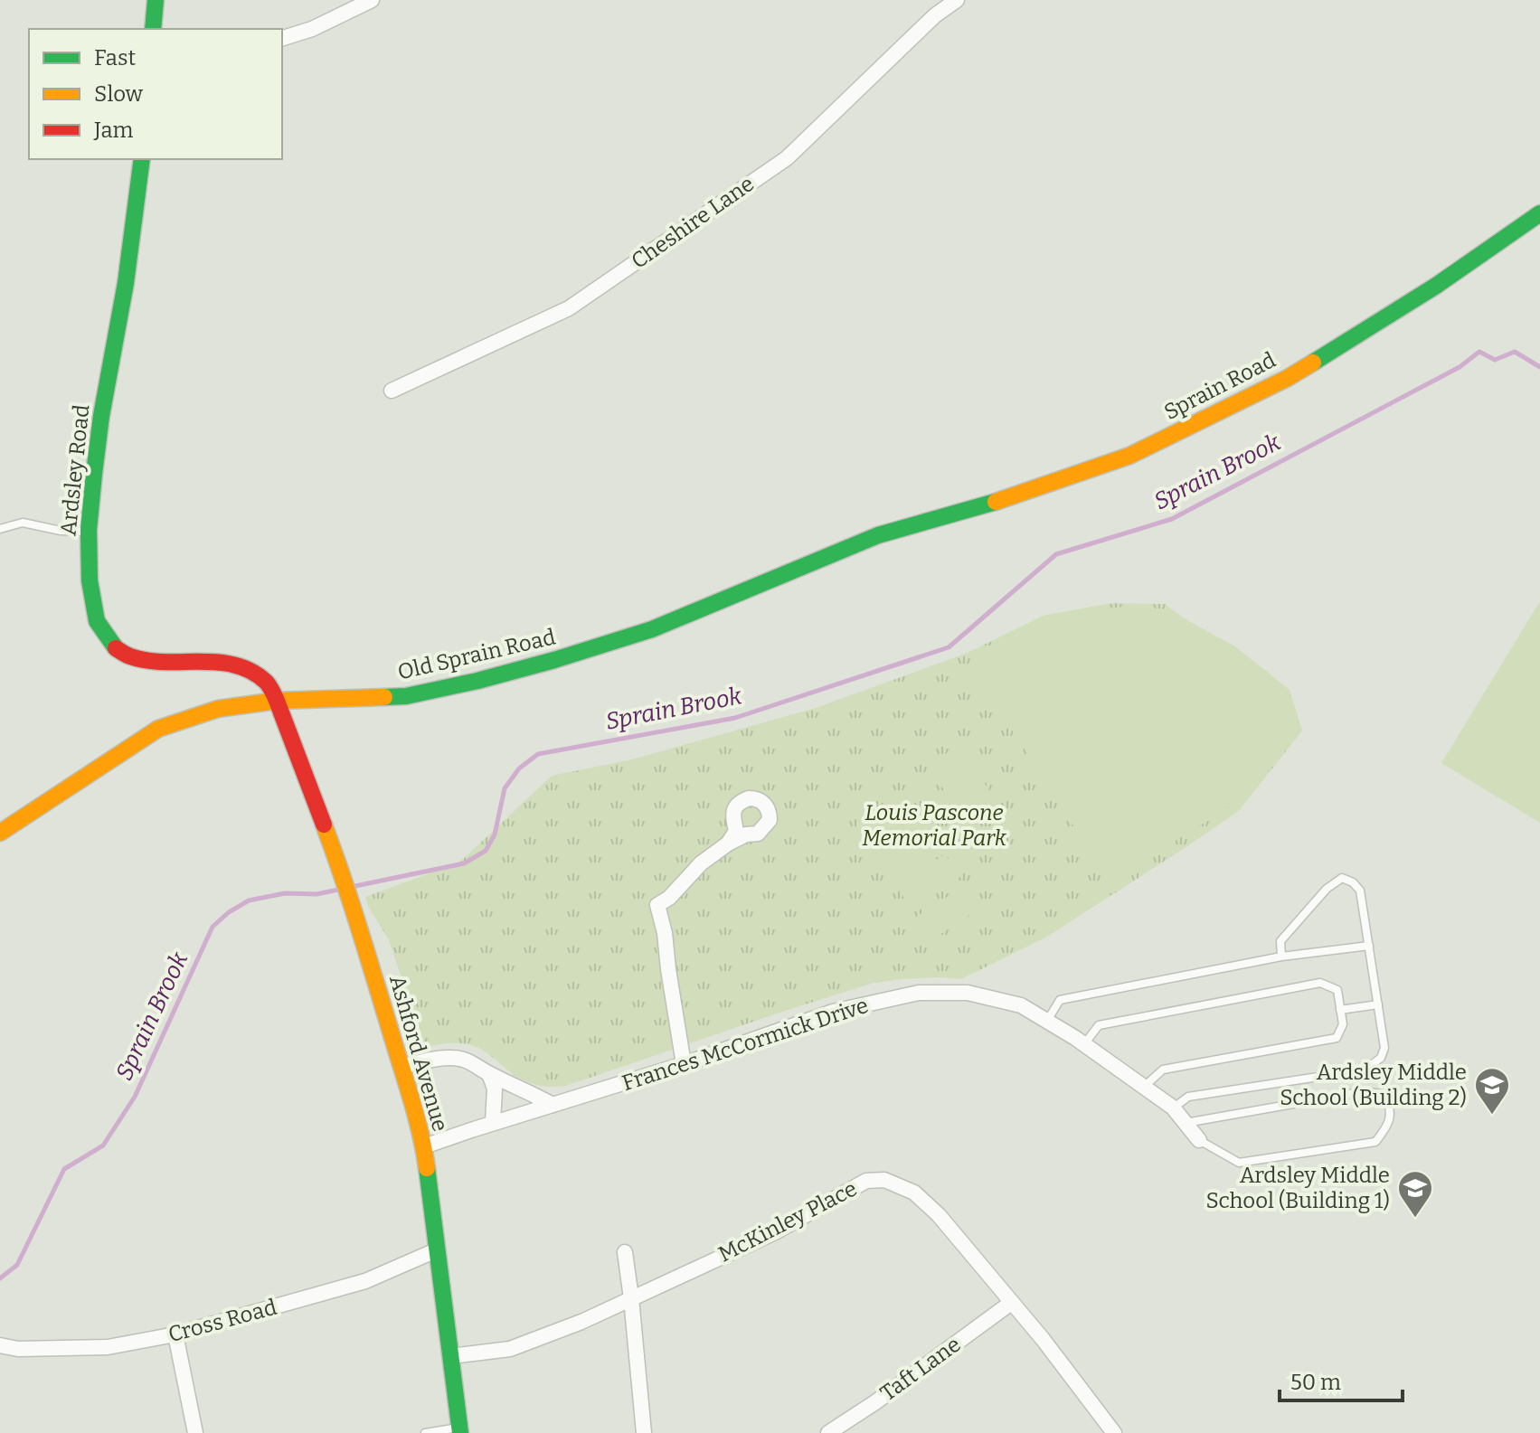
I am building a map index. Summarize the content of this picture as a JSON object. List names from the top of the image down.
{
  "streets": {
    "street": [
      "Cheshire Lane",
      "Sprain Road",
      "Ardsley Road",
      "Old Sprain Road",
      "Frances McCormick Drive",
      "Ashford Avenue",
      "McKinley Place",
      "Cross Road",
      "Taft Lane"
    ]
  },
  "crossings": [
    ["Sprain Road", "Old Sprain Road"],
    ["Ardsley Road", "Old Sprain Road"],
    ["Ardsley Road", "Ashford Avenue"],
    ["Old Sprain Road", "Ashford Avenue"],
    ["Frances McCormick Drive", "Ashford Avenue"],
    ["Ashford Avenue", "McKinley Place"],
    ["Ashford Avenue", "Cross Road"],
    ["McKinley Place", "Taft Lane"]
  ],
  "water": ["Sprain Brook"],
  "parks": ["Louis Pascone Memorial Park"],
  "places": {
    "school or university": ["Ardsley Middle School (Building 2)", "Ardsley Middle School (Building 1)"]
  },
  "legend": ["Fast", "Slow", "Jam"],
  "scale_bar": "50 m"
}
